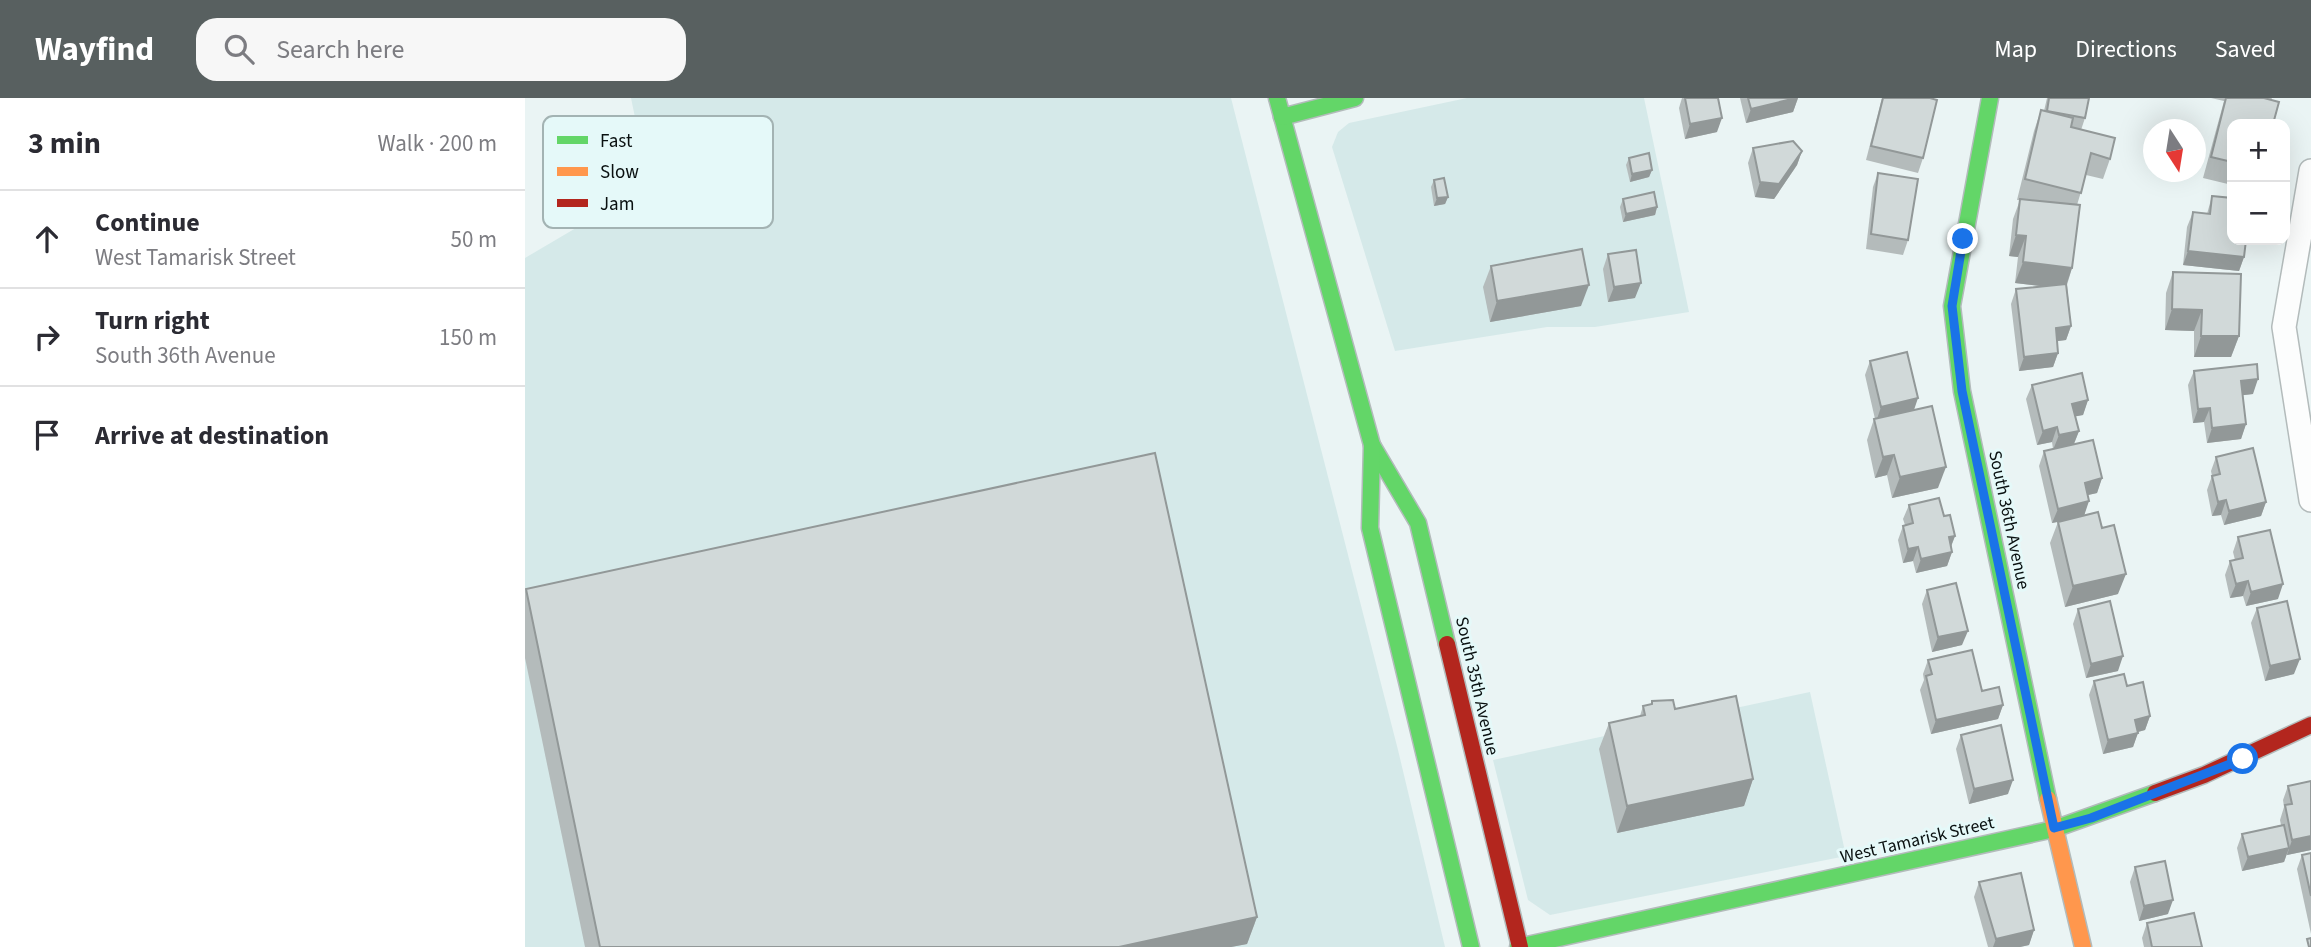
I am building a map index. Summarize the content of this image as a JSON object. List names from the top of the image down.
{
  "streets": {
    "street": ["South 36th Avenue", "South 35th Avenue", "West Tamarisk Street"]
  },
  "crossings": [
    ["South 36th Avenue", "West Tamarisk Street"],
    ["South 35th Avenue", "West Tamarisk Street"]
  ],
  "legend": ["Fast", "Slow", "Jam"],
  "north": "bottom",
  "page": {
    "header": "Wayfind",
    "search": "Search here",
    "nav": ["Map", "Directions", "Saved"],
    "heading": ["3 min", "Walk · 200 m"],
    "map_buttons": ["+", "−"],
    "list": [
      ["Continue", "West Tamarisk Street", "50 m"],
      ["Turn right", "South 36th Avenue", "150 m"],
      "Arrive at destination"
    ]
  }
}
